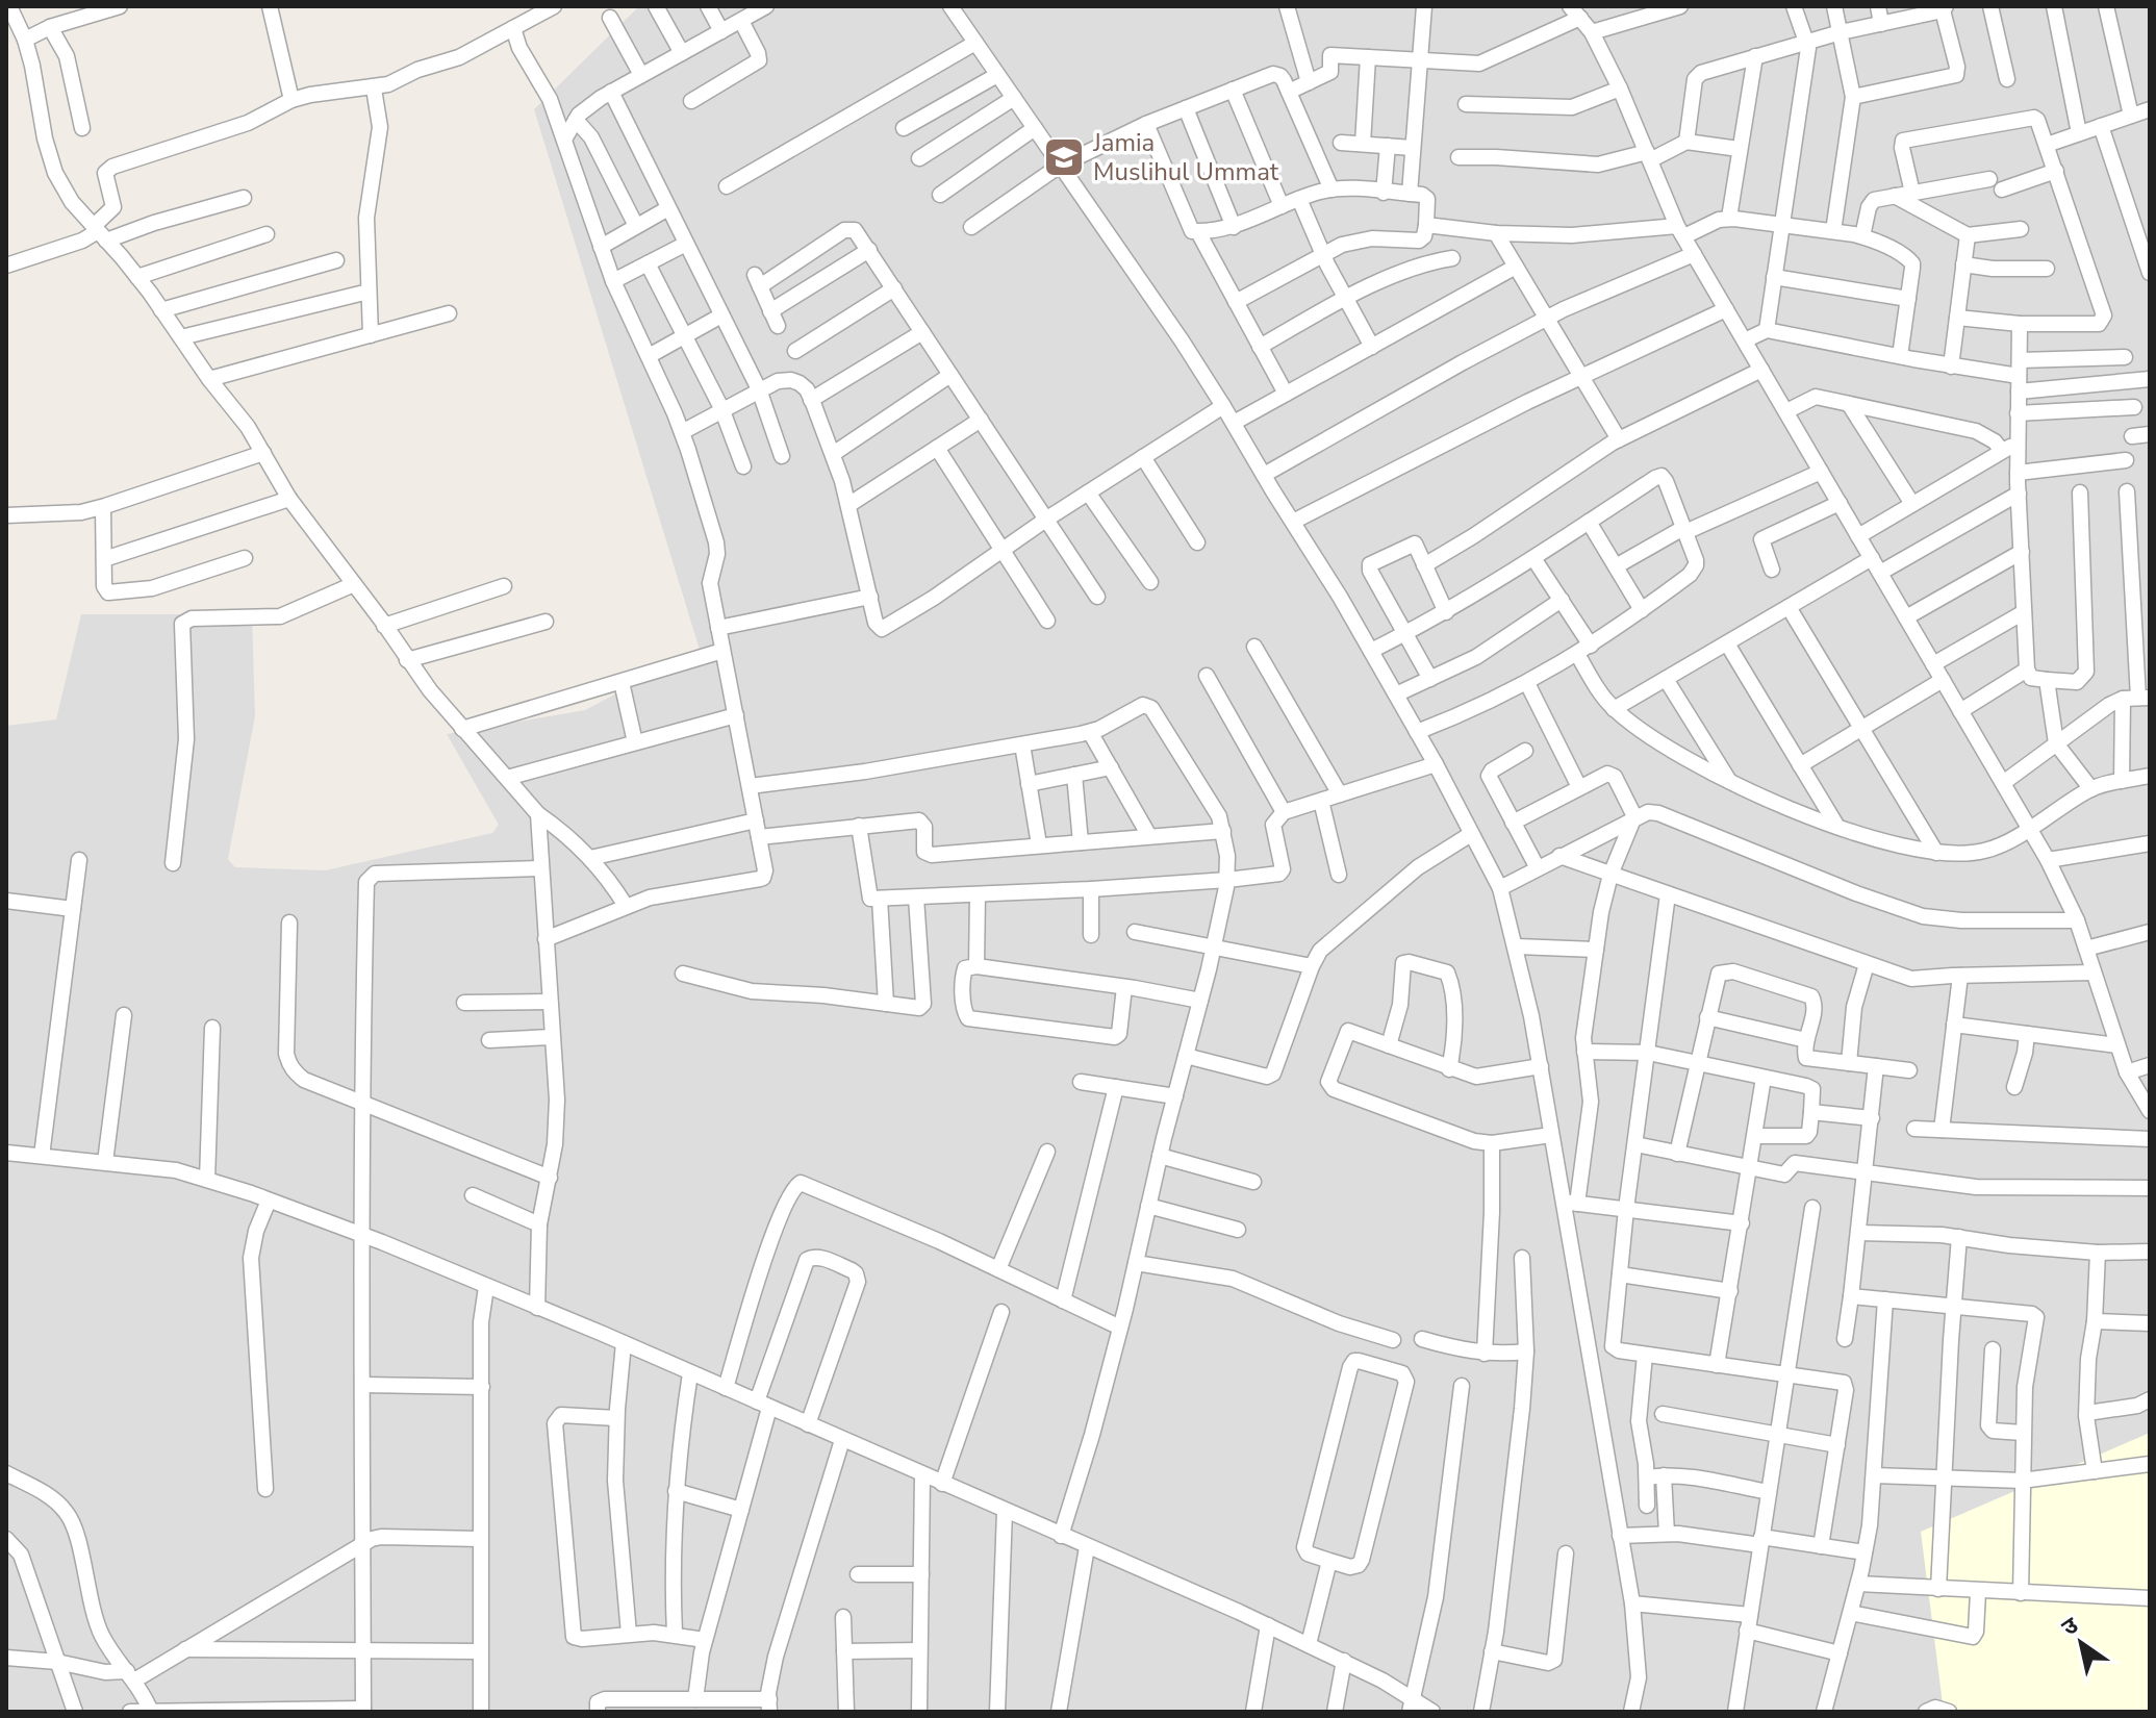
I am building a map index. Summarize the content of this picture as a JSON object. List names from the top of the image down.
{
  "places": {
    "school or university": ["Jamia Muslihul Ummat"]
  },
  "north": "top left"
}
